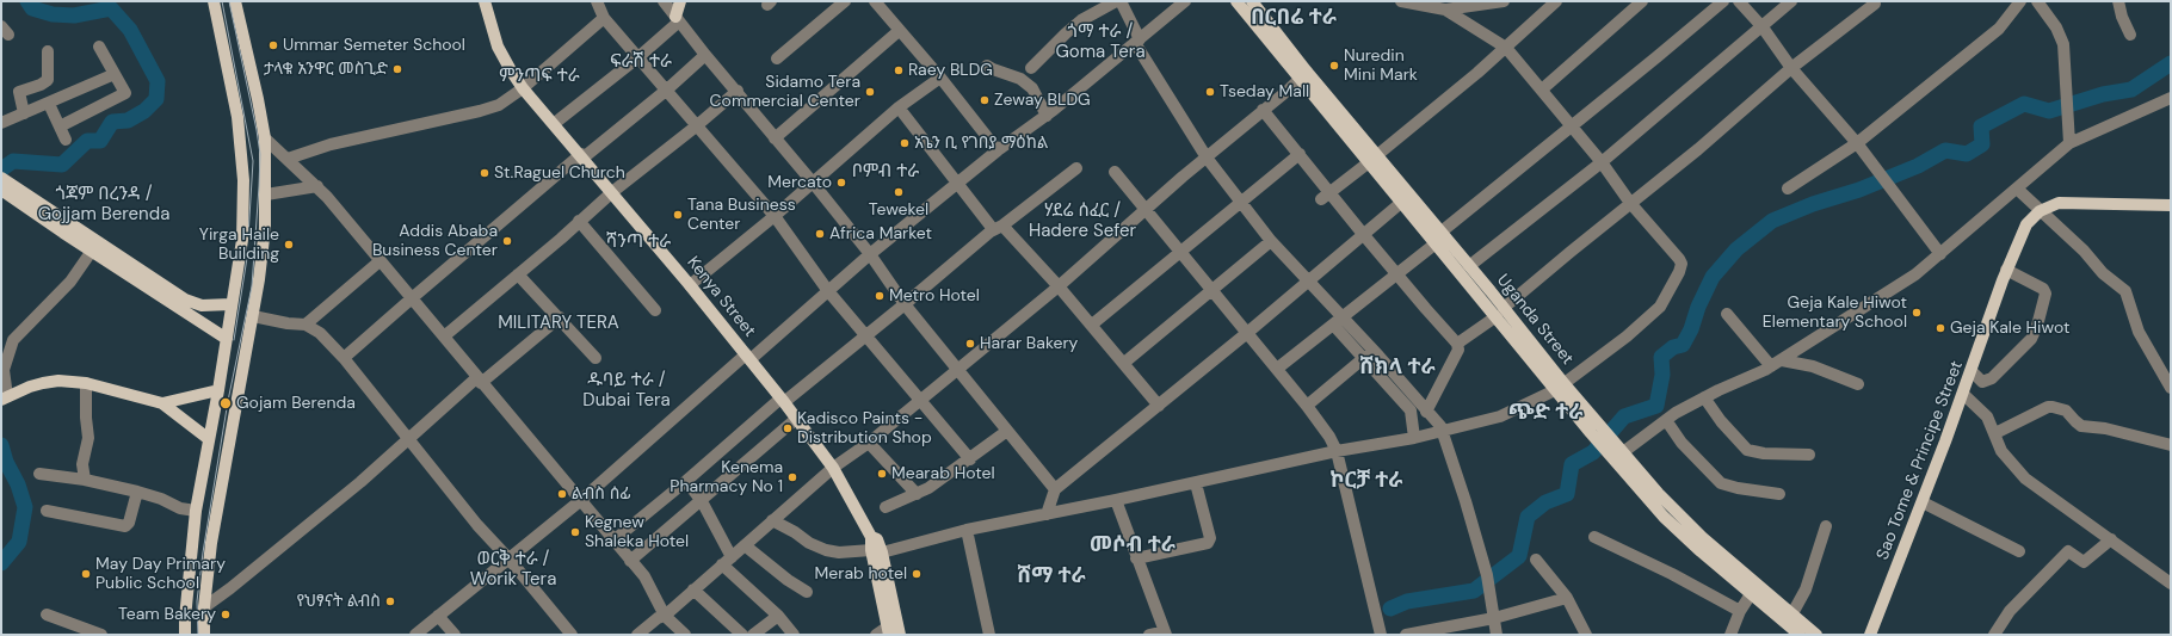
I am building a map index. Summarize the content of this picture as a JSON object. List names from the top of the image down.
{
  "streets": {
    "main road": ["Kenya Street", "Uganda Street", "Sao Tome & Principe Street"]
  },
  "districts": [
    "በርበሬ ተራ",
    "ጎማ ተራ / Goma Tera",
    "ፍራሽ ተራ",
    "ምንጣፍ ተራ",
    "ቦምብ ተራ",
    "ጎጃም በረንዳ / Gojjam Berenda",
    "ሃደሬ ሰፈር / Hadere Sefer",
    "ሻንጣ ተራ",
    "MILITARY TERA",
    "ሸክላ ተራ",
    "ዱባይ ተራ / Dubai Tera",
    "ጭድ ተራ",
    "ኮርቻ ተራ",
    "መሶብ ተራ",
    "ወርቅ ተራ / Worik Tera",
    "ሸማ ተራ"
  ],
  "places": [
    "Ummar Semeter School",
    "Nuredin Mini Mark",
    "ታላቁ አንዋር መስጊድ",
    "Raey BLDG",
    "Sidamo Tera Commercial Center",
    "Tseday Mall",
    "Zeway BLDG",
    "አጌን ቢ የገበያ ማዕከል",
    "St.Raguel Church",
    "Mercato",
    "Tewekel",
    "Tana Business Center",
    "Africa Market",
    "Addis Ababa Business Center",
    "Yirga Haile Building",
    "Metro Hotel",
    "Geja Kale Hiwot Elementary School",
    "Geja Kale Hiwot",
    "Harar Bakery",
    "Gojam Berenda",
    "Kadisco Paints - Distribution Shop",
    "Mearab Hotel",
    "Kenema Pharmacy No 1",
    "ልብስ ሰፊ",
    "Kegnew Shaleka Hotel",
    "May Day Primary Public School",
    "Merab hotel",
    "የህፃናት ልብስ",
    "Team Bakery"
  ]
}
